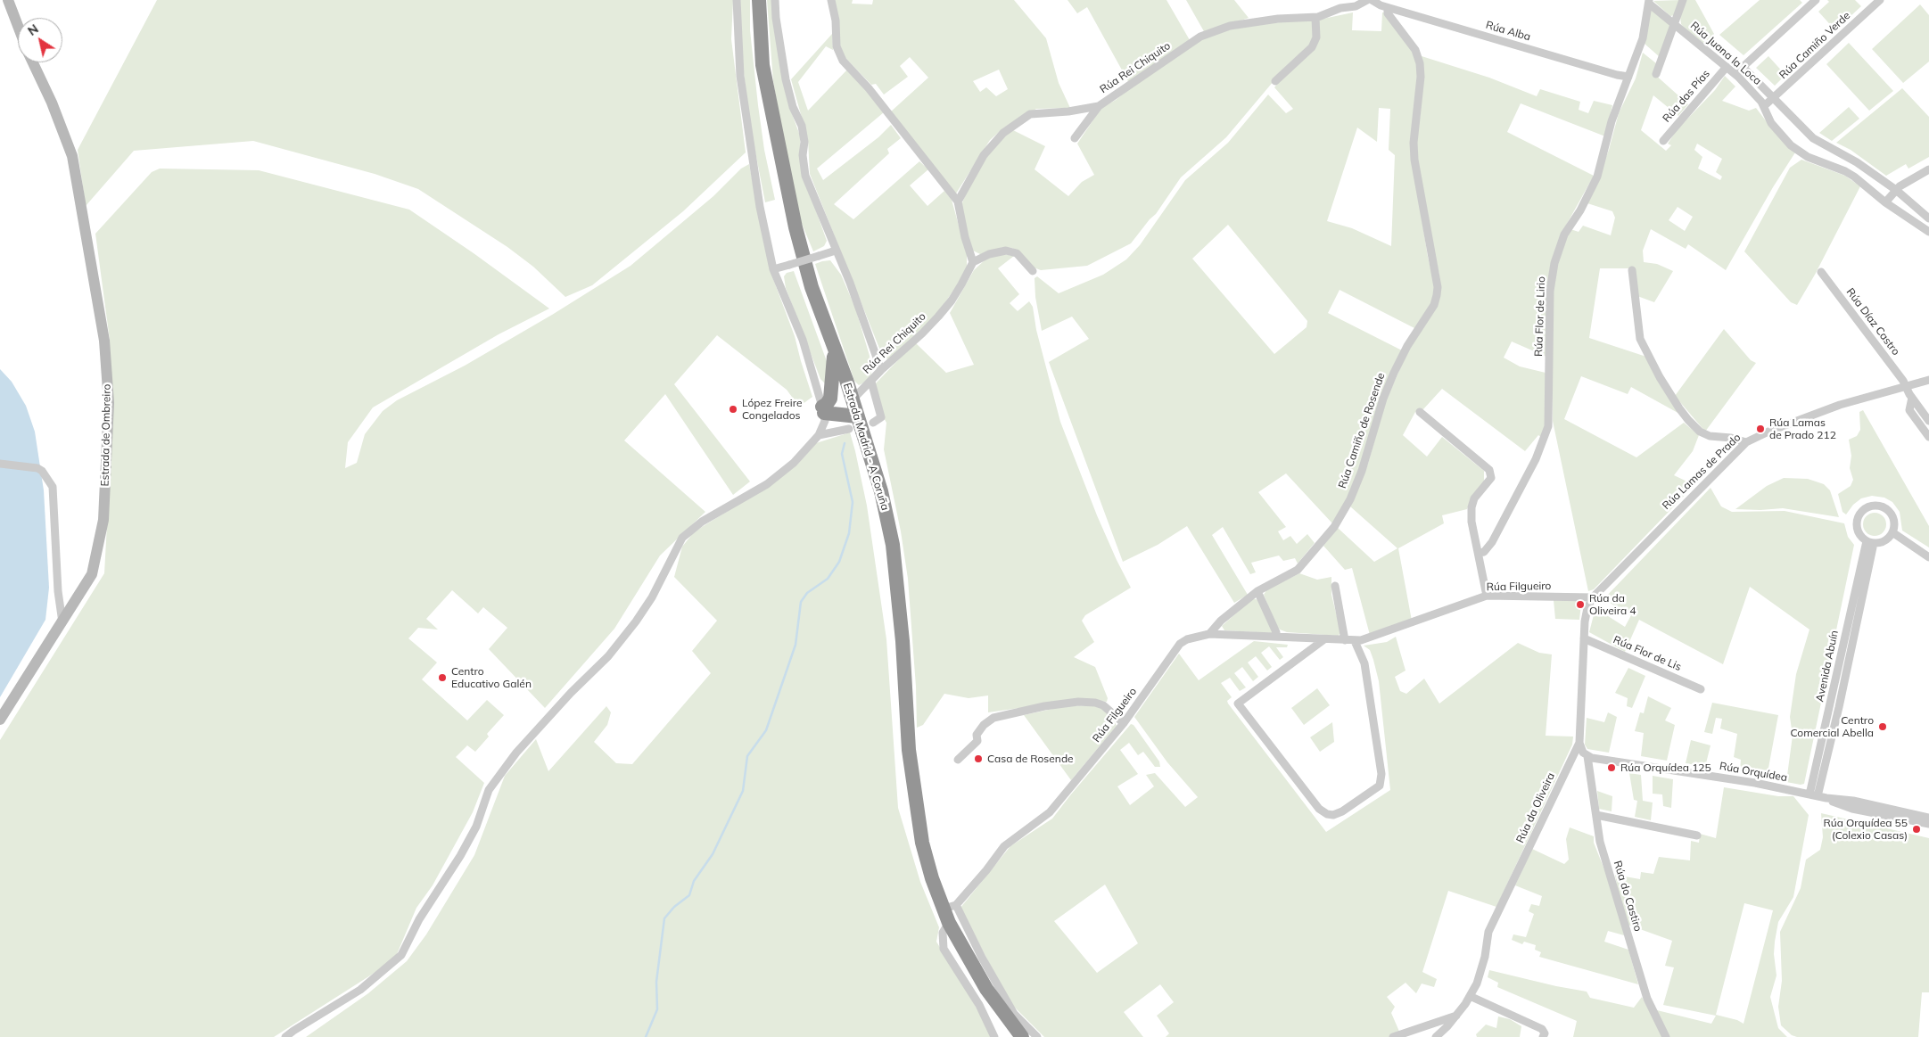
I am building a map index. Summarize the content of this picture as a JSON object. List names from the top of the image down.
{
  "streets": {
    "highway": ["Estrada Madrid - A Coruña"],
    "street": [
      "Rúa Alba",
      "Rúa Camiño Verde",
      "Rúa Juana la Loca",
      "Rúa Rei Chiquito",
      "Rúa das Pías",
      "Rúa Flor de Lirio",
      "Rúa Díaz Castro",
      "Rúa Camiño de Rosende",
      "Estrada de Ombreiro",
      "Rúa Lamas de Prado",
      "Rúa Filgueiro",
      "Rúa Flor de Lis",
      "Avenida Abuín",
      "Rúa Orquídea",
      "Rúa da Oliveira",
      "Rúa do Castiro"
    ]
  },
  "crossings": [
    ["Rúa Alba", "Rúa Flor de Lirio"],
    ["Rúa Alba", "Rúa Camiño de Rosende"],
    ["Rúa Camiño Verde", "Rúa Juana la Loca"],
    ["Rúa Juana la Loca", "Rúa das Pías"],
    ["Rúa Juana la Loca", "Rúa Flor de Lirio"],
    ["Rúa Rei Chiquito", "Estrada Madrid - A Coruña"],
    ["Rúa Díaz Castro", "Rúa Lamas de Prado"],
    ["Rúa Camiño de Rosende", "Rúa Filgueiro"],
    ["Estrada Madrid - A Coruña", "Rúa Filgueiro"],
    ["Rúa Lamas de Prado", "Rúa Filgueiro"],
    ["Rúa Lamas de Prado", "Rúa da Oliveira"],
    ["Rúa Filgueiro", "Rúa da Oliveira"],
    ["Rúa Flor de Lis", "Rúa da Oliveira"],
    ["Avenida Abuín", "Rúa Orquídea"],
    ["Rúa Orquídea", "Rúa do Castiro"]
  ],
  "places": [
    "López Freire Congelados",
    "Rúa Lamas de Prado 212",
    "Rúa da Oliveira 4",
    "Centro Educativo Galén",
    "Centro Comercial Abella",
    "Casa de Rosende",
    "Rúa Orquídea 125",
    "Rúa Orquídea 55 (Colexio Casas)"
  ],
  "north": "top left"
}
